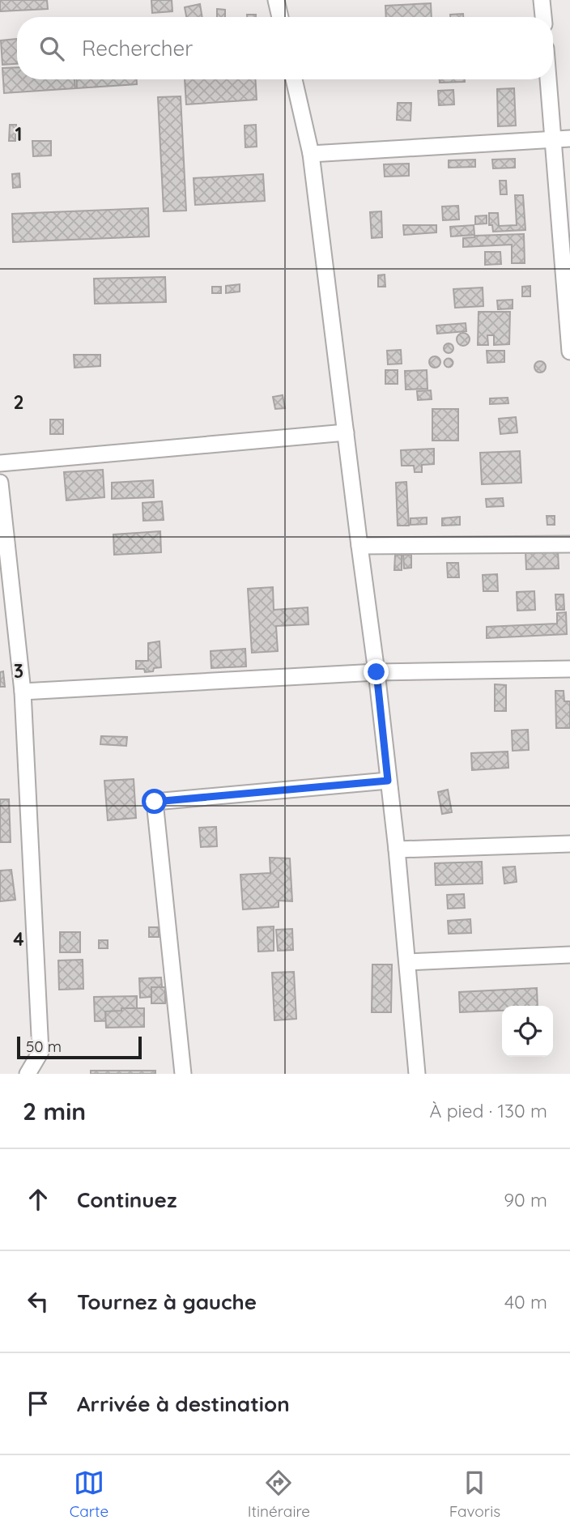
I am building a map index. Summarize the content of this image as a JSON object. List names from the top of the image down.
{
  "scale_bar": "50 m",
  "page": {
    "search": "Rechercher",
    "scale": "50 m",
    "heading": ["2 min", "À pied · 130 m"],
    "list": [
      ["Continuez", "90 m"],
      ["Tournez à gauche", "40 m"],
      "Arrivée à destination"
    ],
    "nav": ["Carte", "Itinéraire", "Favoris"]
  },
  "grid": {
    "rows": [
      "1",
      "2",
      "3",
      "4"
    ]
  }
}
